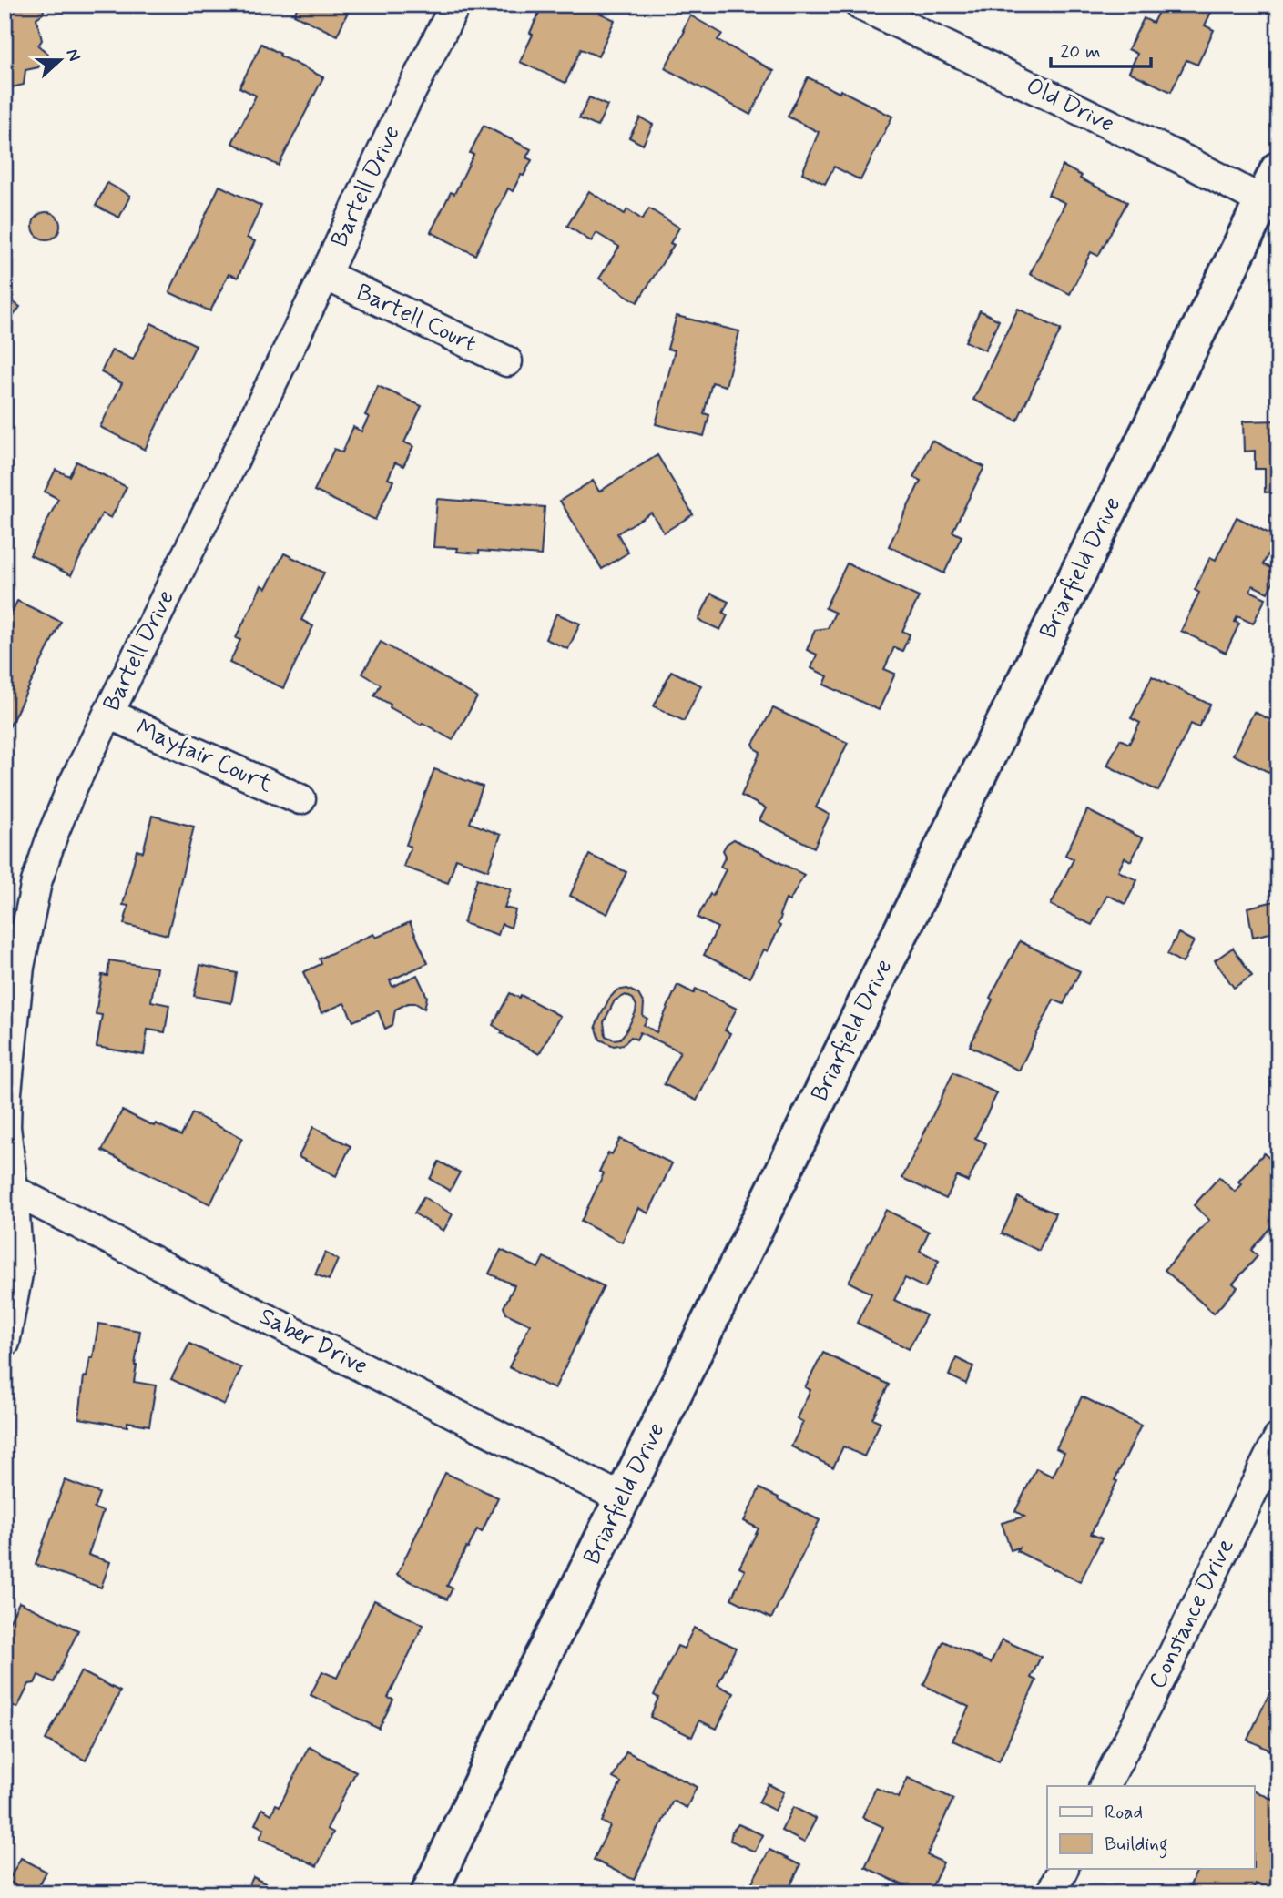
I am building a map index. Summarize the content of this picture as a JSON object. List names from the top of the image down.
{
  "streets": {
    "street": [
      "Old Drive",
      "Bartell Drive",
      "Bartell Court",
      "Briarfield Drive",
      "Mayfair Court",
      "Saber Drive",
      "Constance Drive"
    ]
  },
  "crossings": [
    ["Old Drive", "Briarfield Drive"],
    ["Bartell Drive", "Bartell Court"],
    ["Bartell Drive", "Mayfair Court"],
    ["Bartell Drive", "Saber Drive"],
    ["Briarfield Drive", "Saber Drive"]
  ],
  "legend": ["Road", "Building"],
  "scale_bar": "20 m",
  "north": "right"
}
